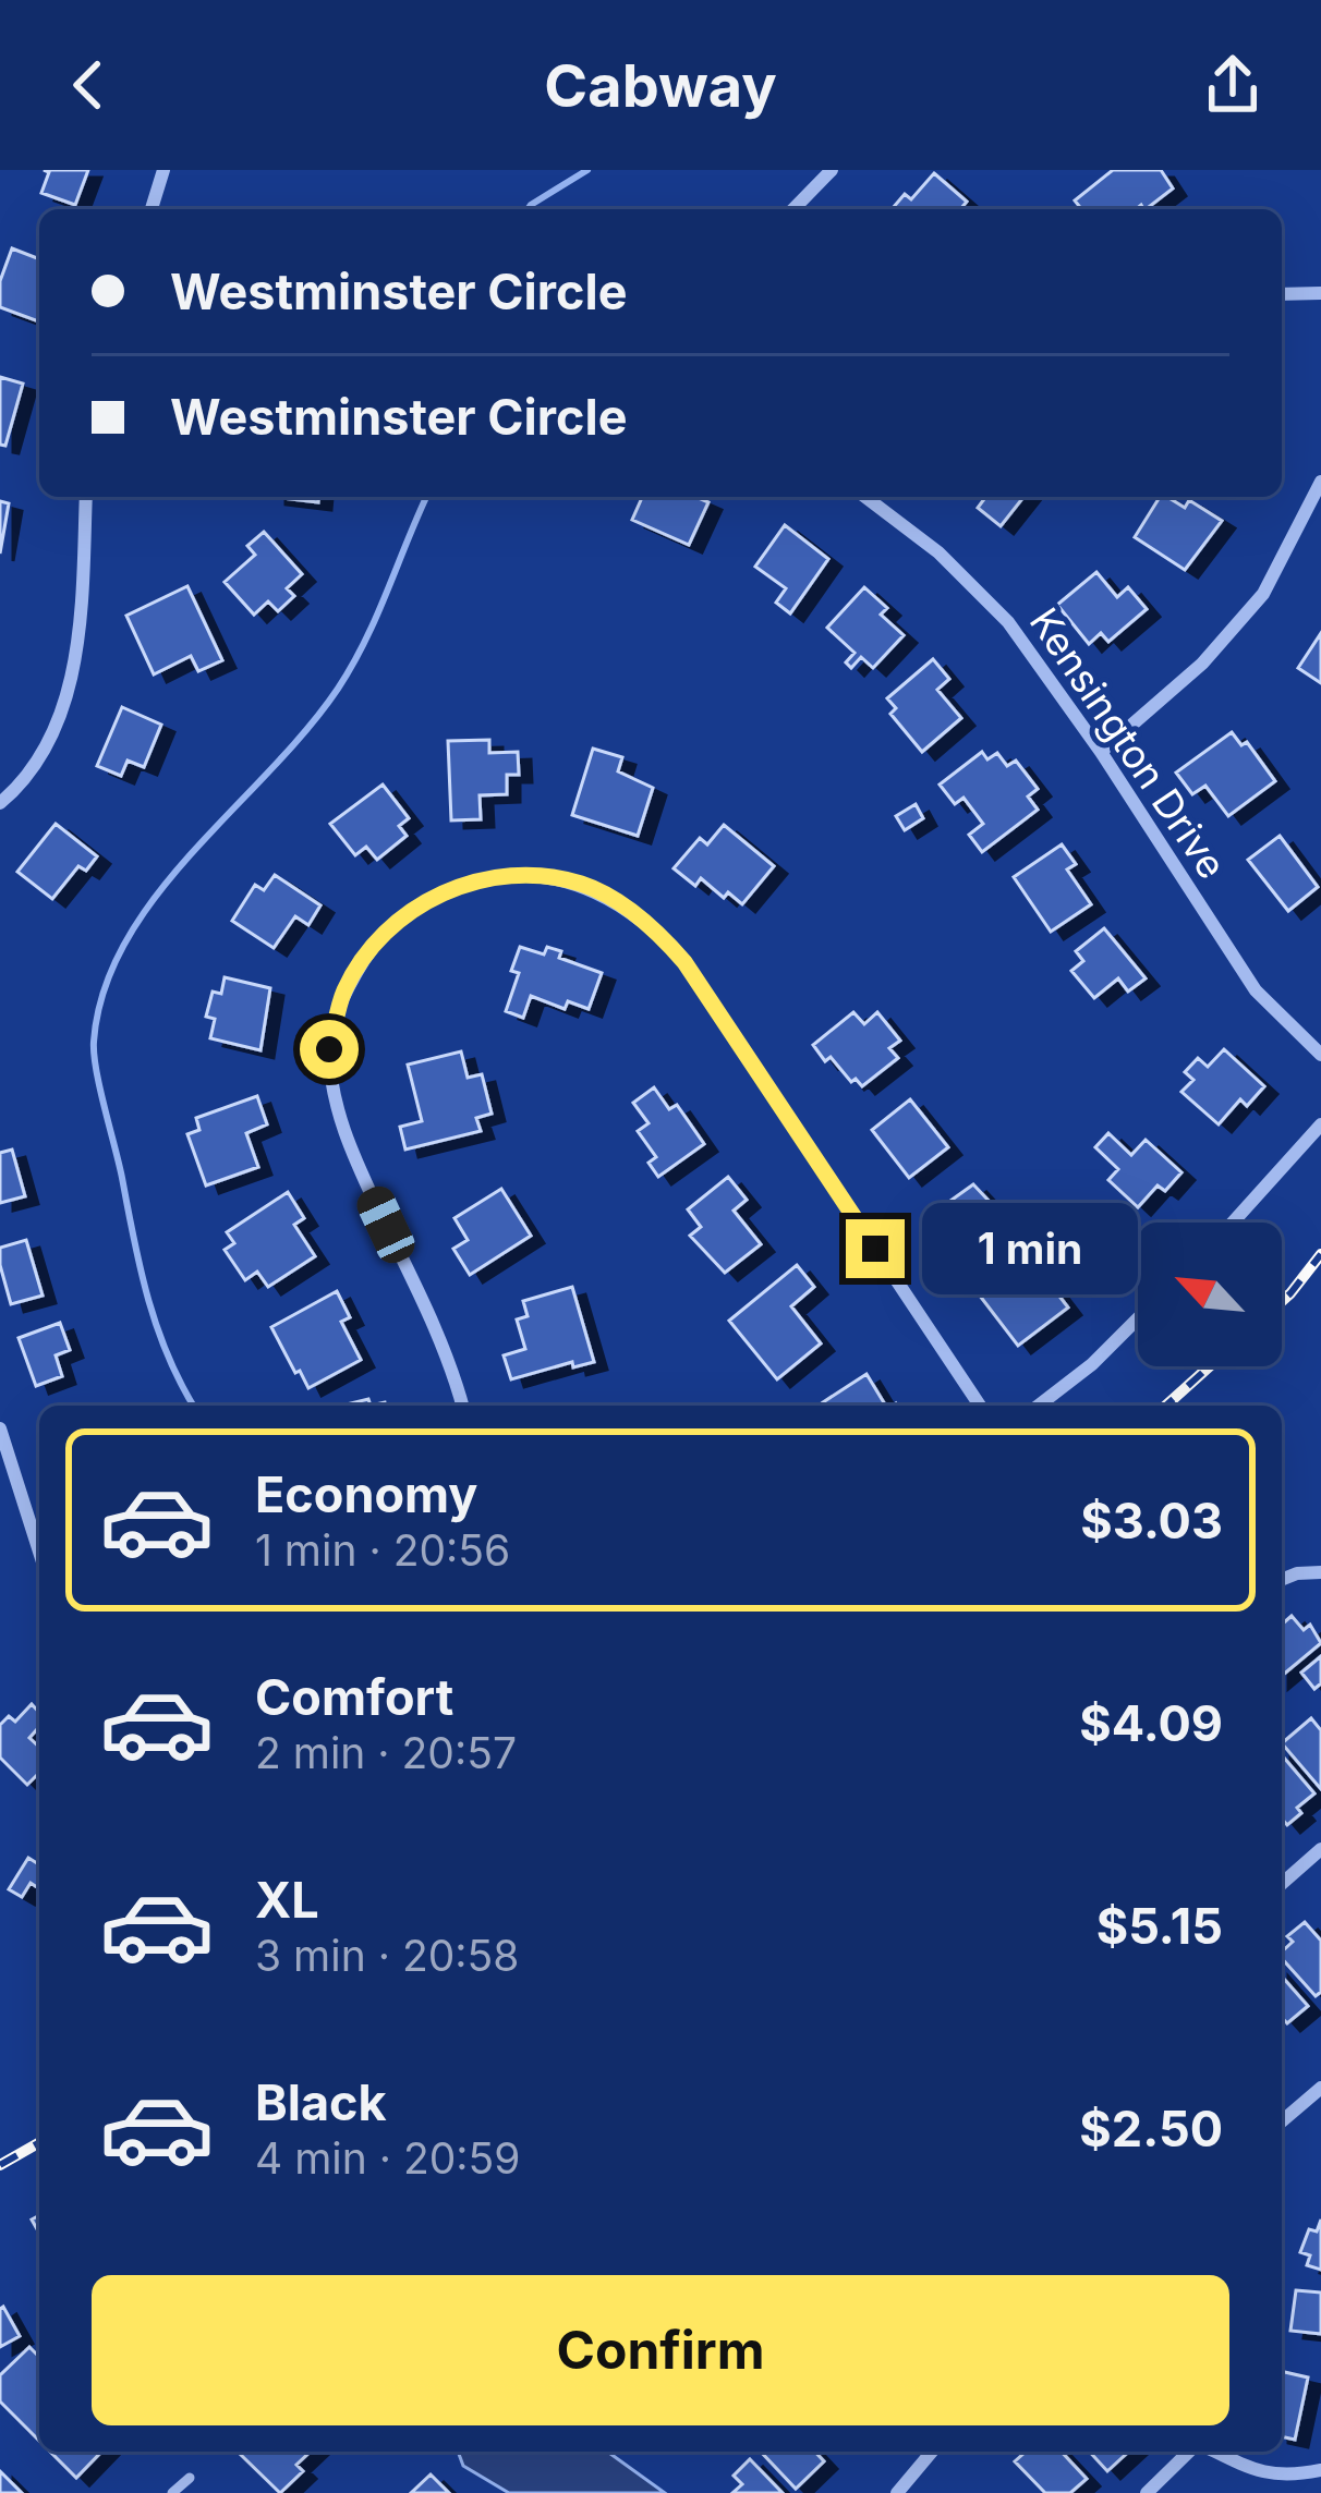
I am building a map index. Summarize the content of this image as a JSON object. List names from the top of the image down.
{
  "streets": {
    "street": ["Kensington Drive"]
  },
  "north": "top left",
  "page": {
    "header": "Cabway",
    "banner": ["Westminster Circle", "Westminster Circle"],
    "bubble": "1 min",
    "list": [
      {
        "name": "Economy",
        "note": "1 min · 20:56",
        "value": "$3.03"
      },
      {
        "name": "Comfort",
        "note": "2 min · 20:57",
        "value": "$4.09"
      },
      {
        "name": "XL",
        "note": "3 min · 20:58",
        "value": "$5.15"
      },
      {
        "name": "Black",
        "note": "4 min · 20:59",
        "value": "$2.50"
      }
    ],
    "buttons": "Confirm"
  }
}
